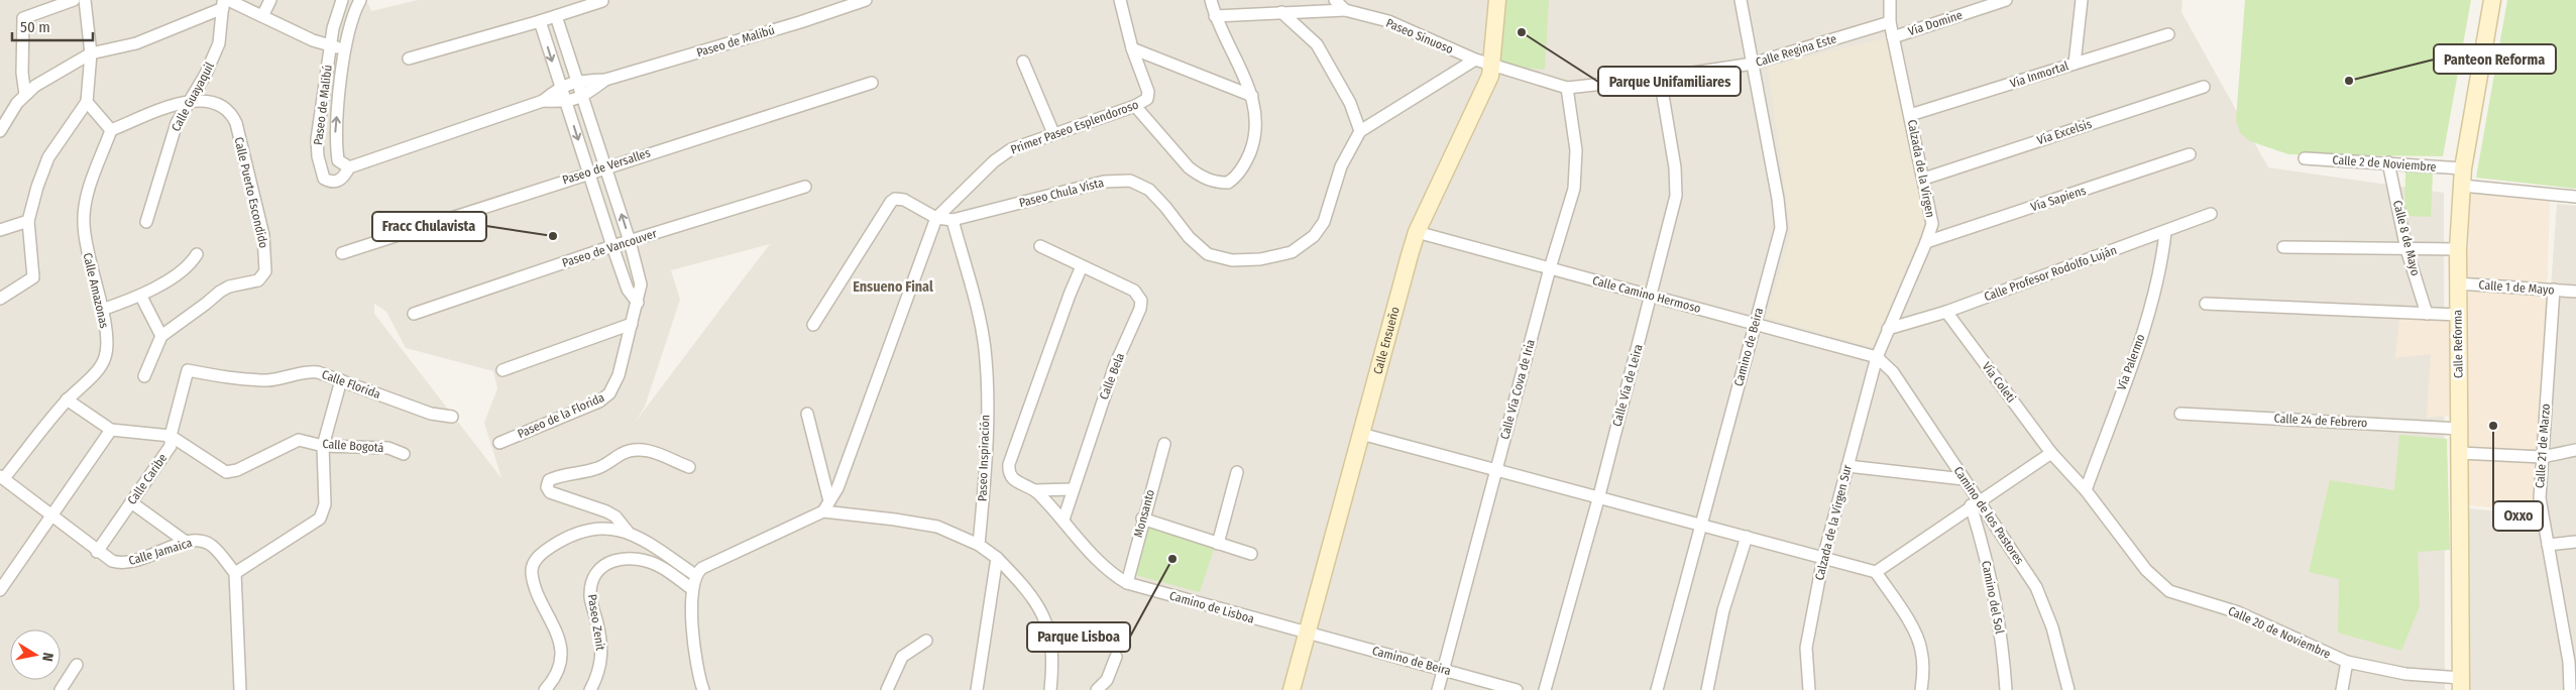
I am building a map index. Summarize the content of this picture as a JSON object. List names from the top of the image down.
{
  "streets": {
    "street": [
      "Vía Domine",
      "Paseo Sinuoso",
      "Paseo de Malibú",
      "Calle Regina Este",
      "Vía Inmortal",
      "Calle Guayaquil",
      "Primer Paseo Esplendoroso",
      "Vía Excelsis",
      "Calle 2 de Noviembre",
      "Paseo de Versalles",
      "Calzada de la Virgen",
      "Calle Puerto Escondido",
      "Paseo Chula Vista",
      "Vía Sapiens",
      "Calle 8 de Mayo",
      "Paseo de Vancouver",
      "Calle Profesor Rodolfo Luján",
      "Calle 1 de Mayo",
      "Calle Amazonas",
      "Calle Camino Hermoso",
      "Calle Ensueño",
      "Calle Reforma",
      "Camino de Beira",
      "Vía Palermo",
      "Calle Bela",
      "Vía Coleti",
      "Calle Florida",
      "Calle Vía de Leira",
      "Calle Vía Cova de Iria",
      "Paseo de la Florida",
      "Calle 24 de Febrero",
      "Calle Bogotá",
      "Calle 21 de Marzo",
      "Paseo Inspiración",
      "Calle Caribe",
      "Monsanto",
      "Camino de los Pastores",
      "Calzada de la Virgen Sur",
      "Calle Jamaica",
      "Camino del Sol",
      "Camino de Lisboa",
      "Paseo Zenit",
      "Calle 20 de Noviembre"
    ]
  },
  "crossings": [
    ["Vía Domine", "Calzada de la Virgen"],
    ["Paseo Sinuoso", "Calle Regina Este"],
    ["Paseo Sinuoso", "Paseo Chula Vista"],
    ["Paseo Sinuoso", "Calle Ensueño"],
    ["Paseo de Malibú", "Paseo de la Florida"],
    ["Calle Regina Este", "Calzada de la Virgen"],
    ["Calle Regina Este", "Calle Ensueño"],
    ["Calle Regina Este", "Camino de Beira"],
    ["Calle Regina Este", "Calle Vía de Leira"],
    ["Calle Regina Este", "Calle Vía Cova de Iria"],
    ["Vía Inmortal", "Calzada de la Virgen"],
    ["Calle Guayaquil", "Calle Puerto Escondido"],
    ["Primer Paseo Esplendoroso", "Paseo Chula Vista"],
    ["Primer Paseo Esplendoroso", "Paseo Inspiración"],
    ["Vía Excelsis", "Calzada de la Virgen"],
    ["Calle 2 de Noviembre", "Calle 8 de Mayo"],
    ["Calle 2 de Noviembre", "Calle Reforma"],
    ["Paseo de Versalles", "Paseo de la Florida"],
    ["Calzada de la Virgen", "Vía Sapiens"],
    ["Calzada de la Virgen", "Calle Profesor Rodolfo Luján"],
    ["Calzada de la Virgen", "Calle Camino Hermoso"],
    ["Calzada de la Virgen", "Camino de los Pastores"],
    ["Calzada de la Virgen", "Calzada de la Virgen Sur"],
    ["Paseo Chula Vista", "Paseo Inspiración"],
    ["Paseo de Vancouver", "Paseo de la Florida"],
    ["Calle Profesor Rodolfo Luján", "Vía Palermo"],
    ["Calle Profesor Rodolfo Luján", "Vía Coleti"],
    ["Calle 1 de Mayo", "Calle Reforma"],
    ["Calle 1 de Mayo", "Calle 21 de Marzo"],
    ["Calle Amazonas", "Calle Jamaica"],
    ["Calle Camino Hermoso", "Calle Ensueño"],
    ["Calle Camino Hermoso", "Camino de Beira"],
    ["Calle Camino Hermoso", "Calle Vía de Leira"],
    ["Calle Camino Hermoso", "Calle Vía Cova de Iria"],
    ["Calle Camino Hermoso", "Camino de los Pastores"],
    ["Calle Camino Hermoso", "Calzada de la Virgen Sur"],
    ["Calle Ensueño", "Camino de Beira"],
    ["Calle Ensueño", "Camino de Lisboa"],
    ["Calle Reforma", "Calle 24 de Febrero"],
    ["Calle Reforma", "Calle 20 de Noviembre"],
    ["Camino de Beira", "Calle Vía Cova de Iria"],
    ["Camino de Beira", "Camino de Lisboa"],
    ["Vía Palermo", "Vía Coleti"],
    ["Vía Palermo", "Calle 20 de Noviembre"],
    ["Calle Bela", "Camino de Lisboa"],
    ["Vía Coleti", "Calle 20 de Noviembre"],
    ["Calle Florida", "Calle Caribe"],
    ["Calle Bogotá", "Calle Caribe"],
    ["Calle Caribe", "Calle Jamaica"],
    ["Monsanto", "Camino de Lisboa"],
    ["Camino de los Pastores", "Calzada de la Virgen Sur"],
    ["Camino de los Pastores", "Camino del Sol"]
  ],
  "districts": ["Ensueno Final"],
  "places": [
    "Parque Unifamiliares",
    "Panteon Reforma",
    "Fracc Chulavista",
    "Oxxo",
    "Parque Lisboa"
  ],
  "scale_bar": "50 m",
  "north": "right"
}
